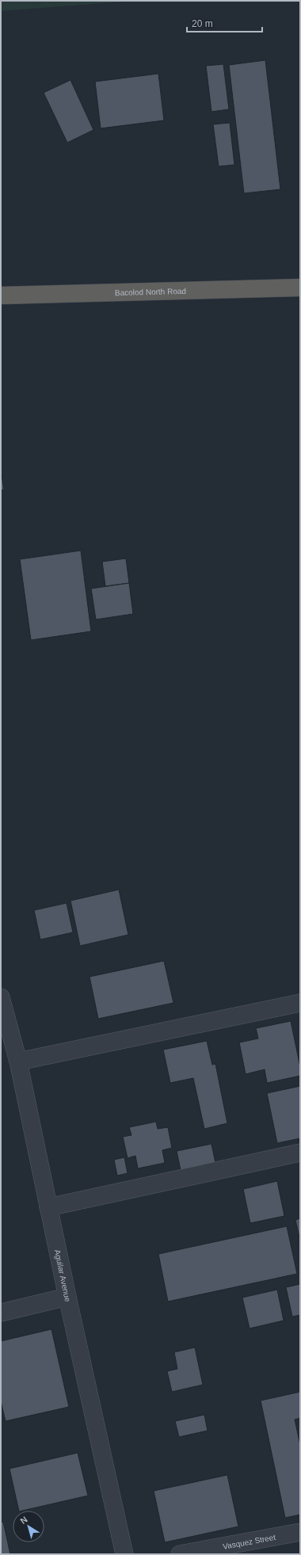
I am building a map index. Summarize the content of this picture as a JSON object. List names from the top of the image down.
{
  "streets": {
    "highway": ["Bacolod North Road"],
    "street": ["Aguilar Avenue", "Vasquez Street"]
  },
  "scale_bar": "20 m",
  "north": "top left"
}
